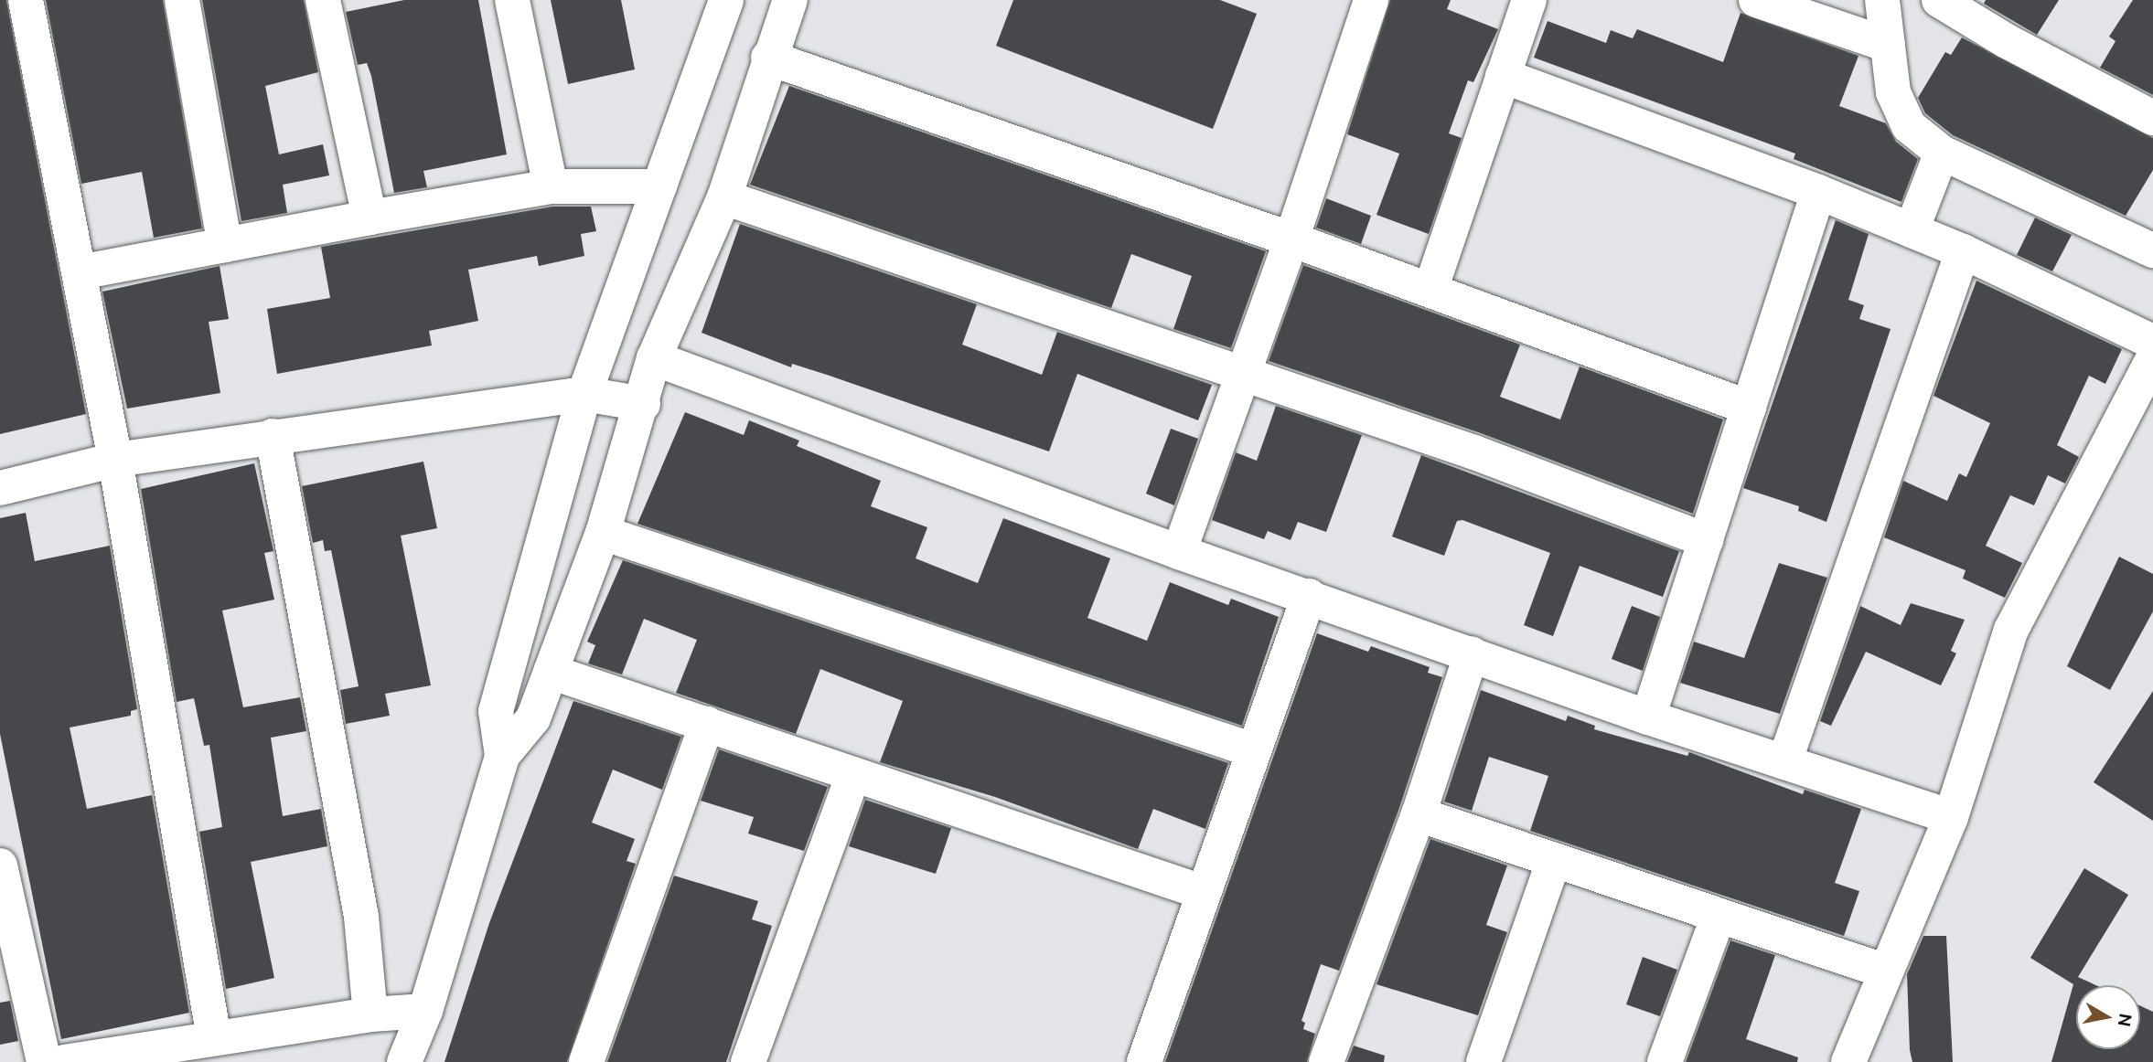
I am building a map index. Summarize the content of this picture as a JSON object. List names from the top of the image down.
{
  "north": "right"
}
